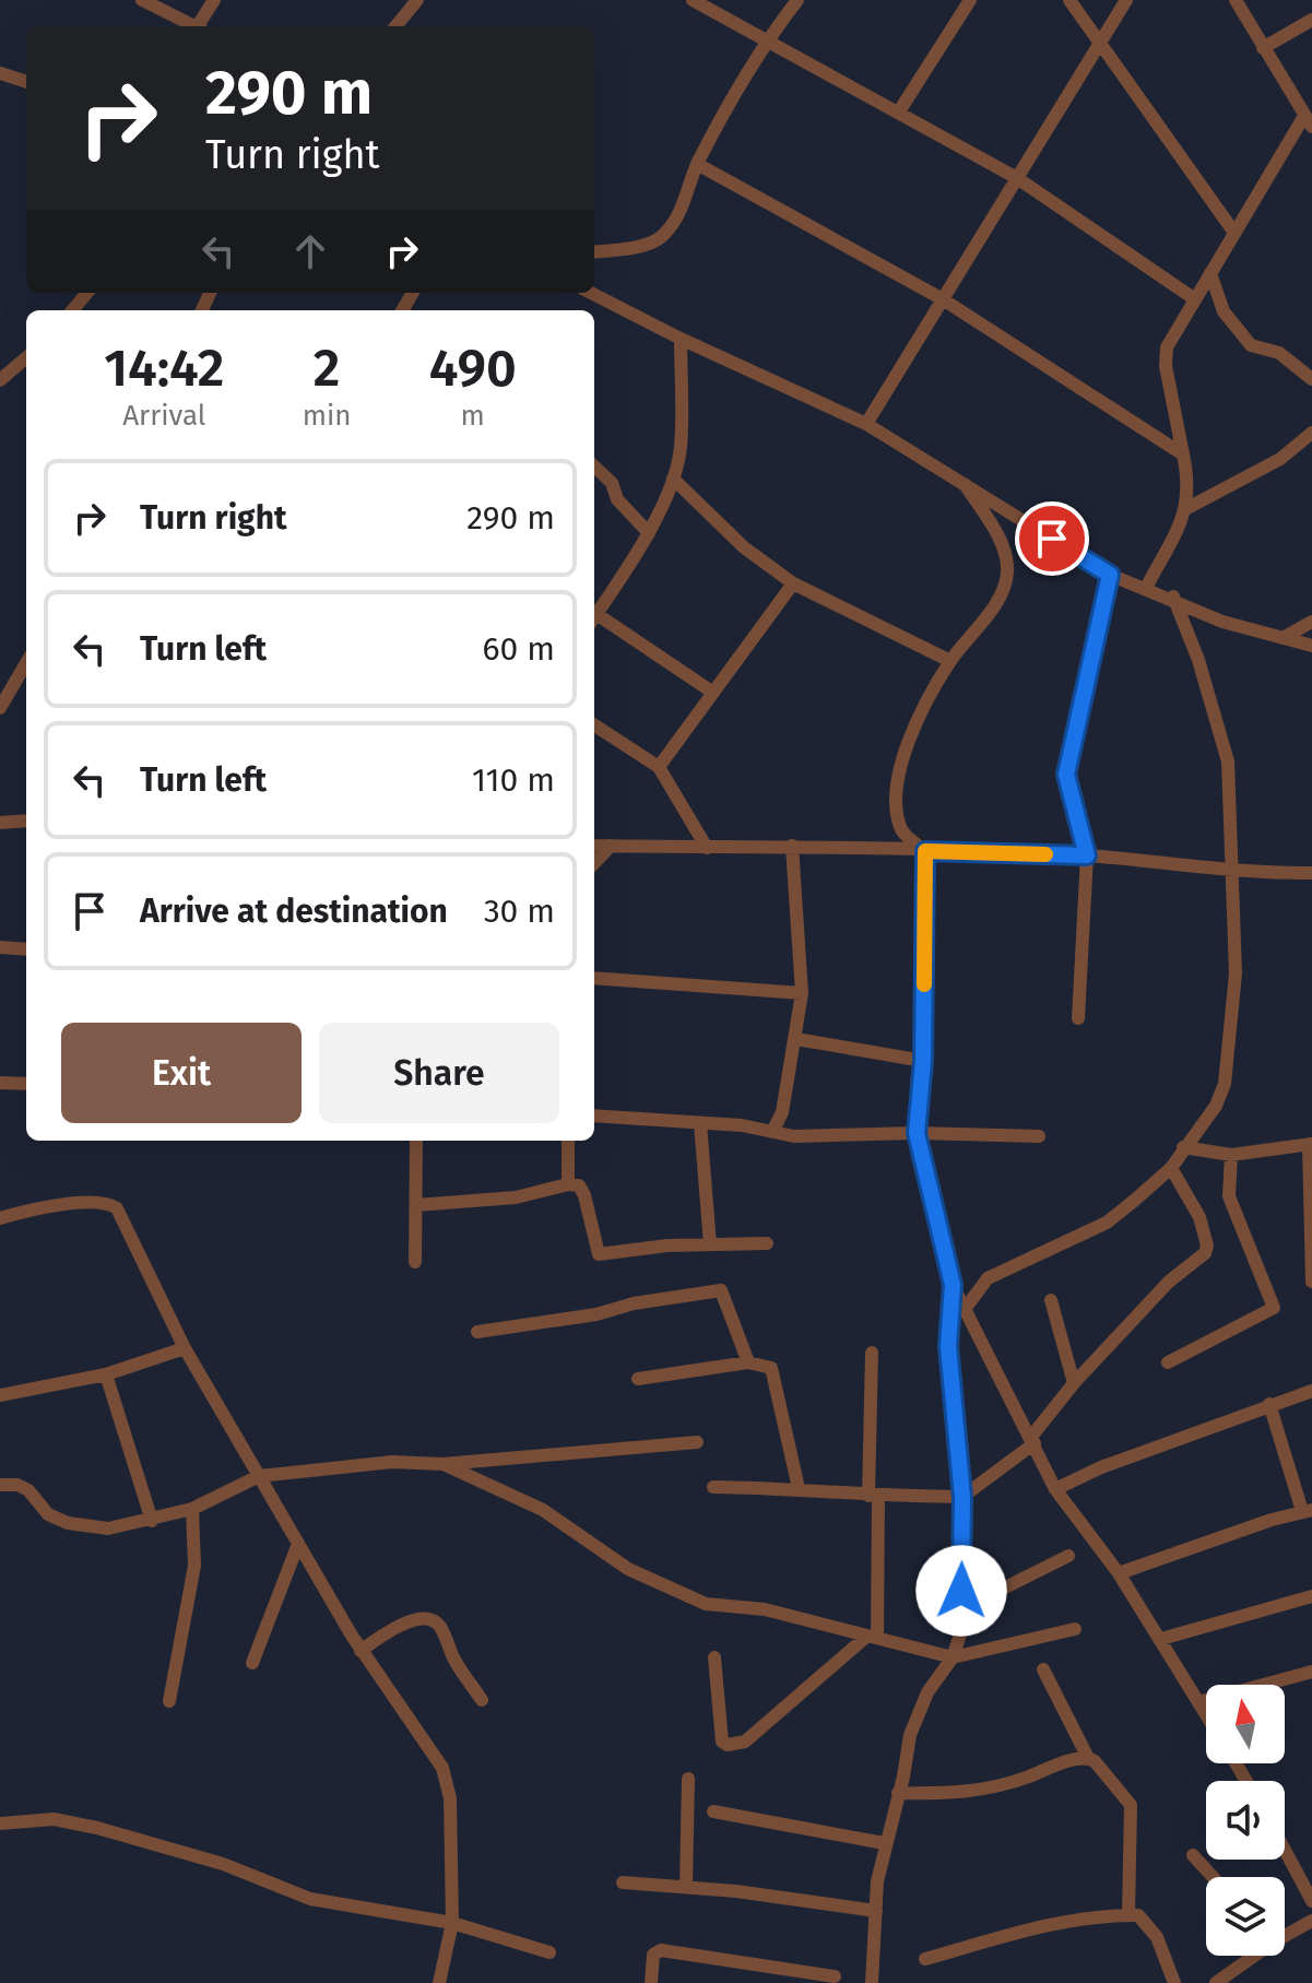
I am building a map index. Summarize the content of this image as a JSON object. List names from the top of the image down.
{
  "north": "top",
  "page": {
    "turn": ["290 m", "Turn right"],
    "eta": [
      "14:42",
      "Arrival",
      "2",
      "min",
      "490",
      "m"
    ],
    "list": [
      {
        "name": "Turn right",
        "value": "290 m"
      },
      {
        "name": "Turn left",
        "value": "60 m"
      },
      {
        "name": "Turn left",
        "value": "110 m"
      },
      {
        "name": "Arrive at destination",
        "value": "30 m"
      }
    ],
    "buttons": ["Exit", "Share"]
  }
}
